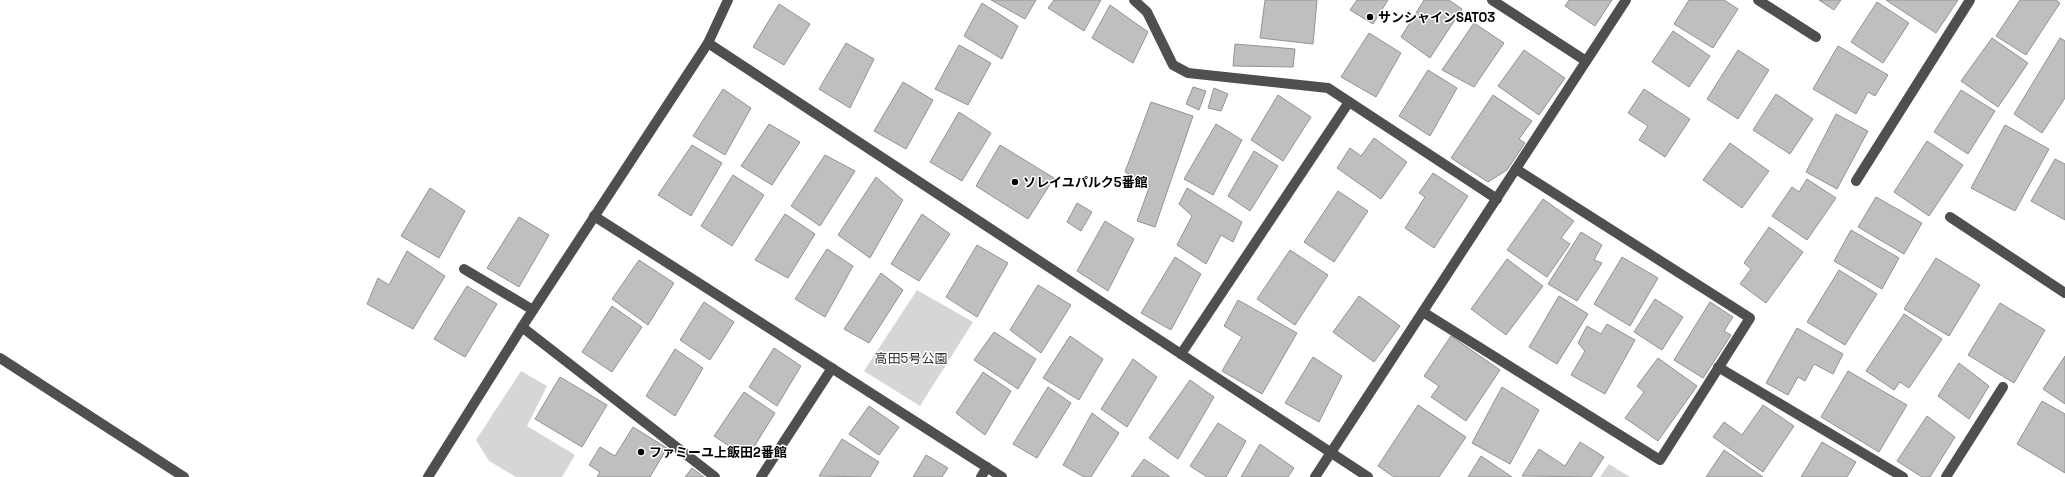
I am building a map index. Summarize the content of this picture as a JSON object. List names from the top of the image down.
{
  "parks": ["高田5号公園"],
  "places": ["サンシャインSATO3", "ソレイユパルク5番館", "ファミーユ上飯田2番館"]
}
